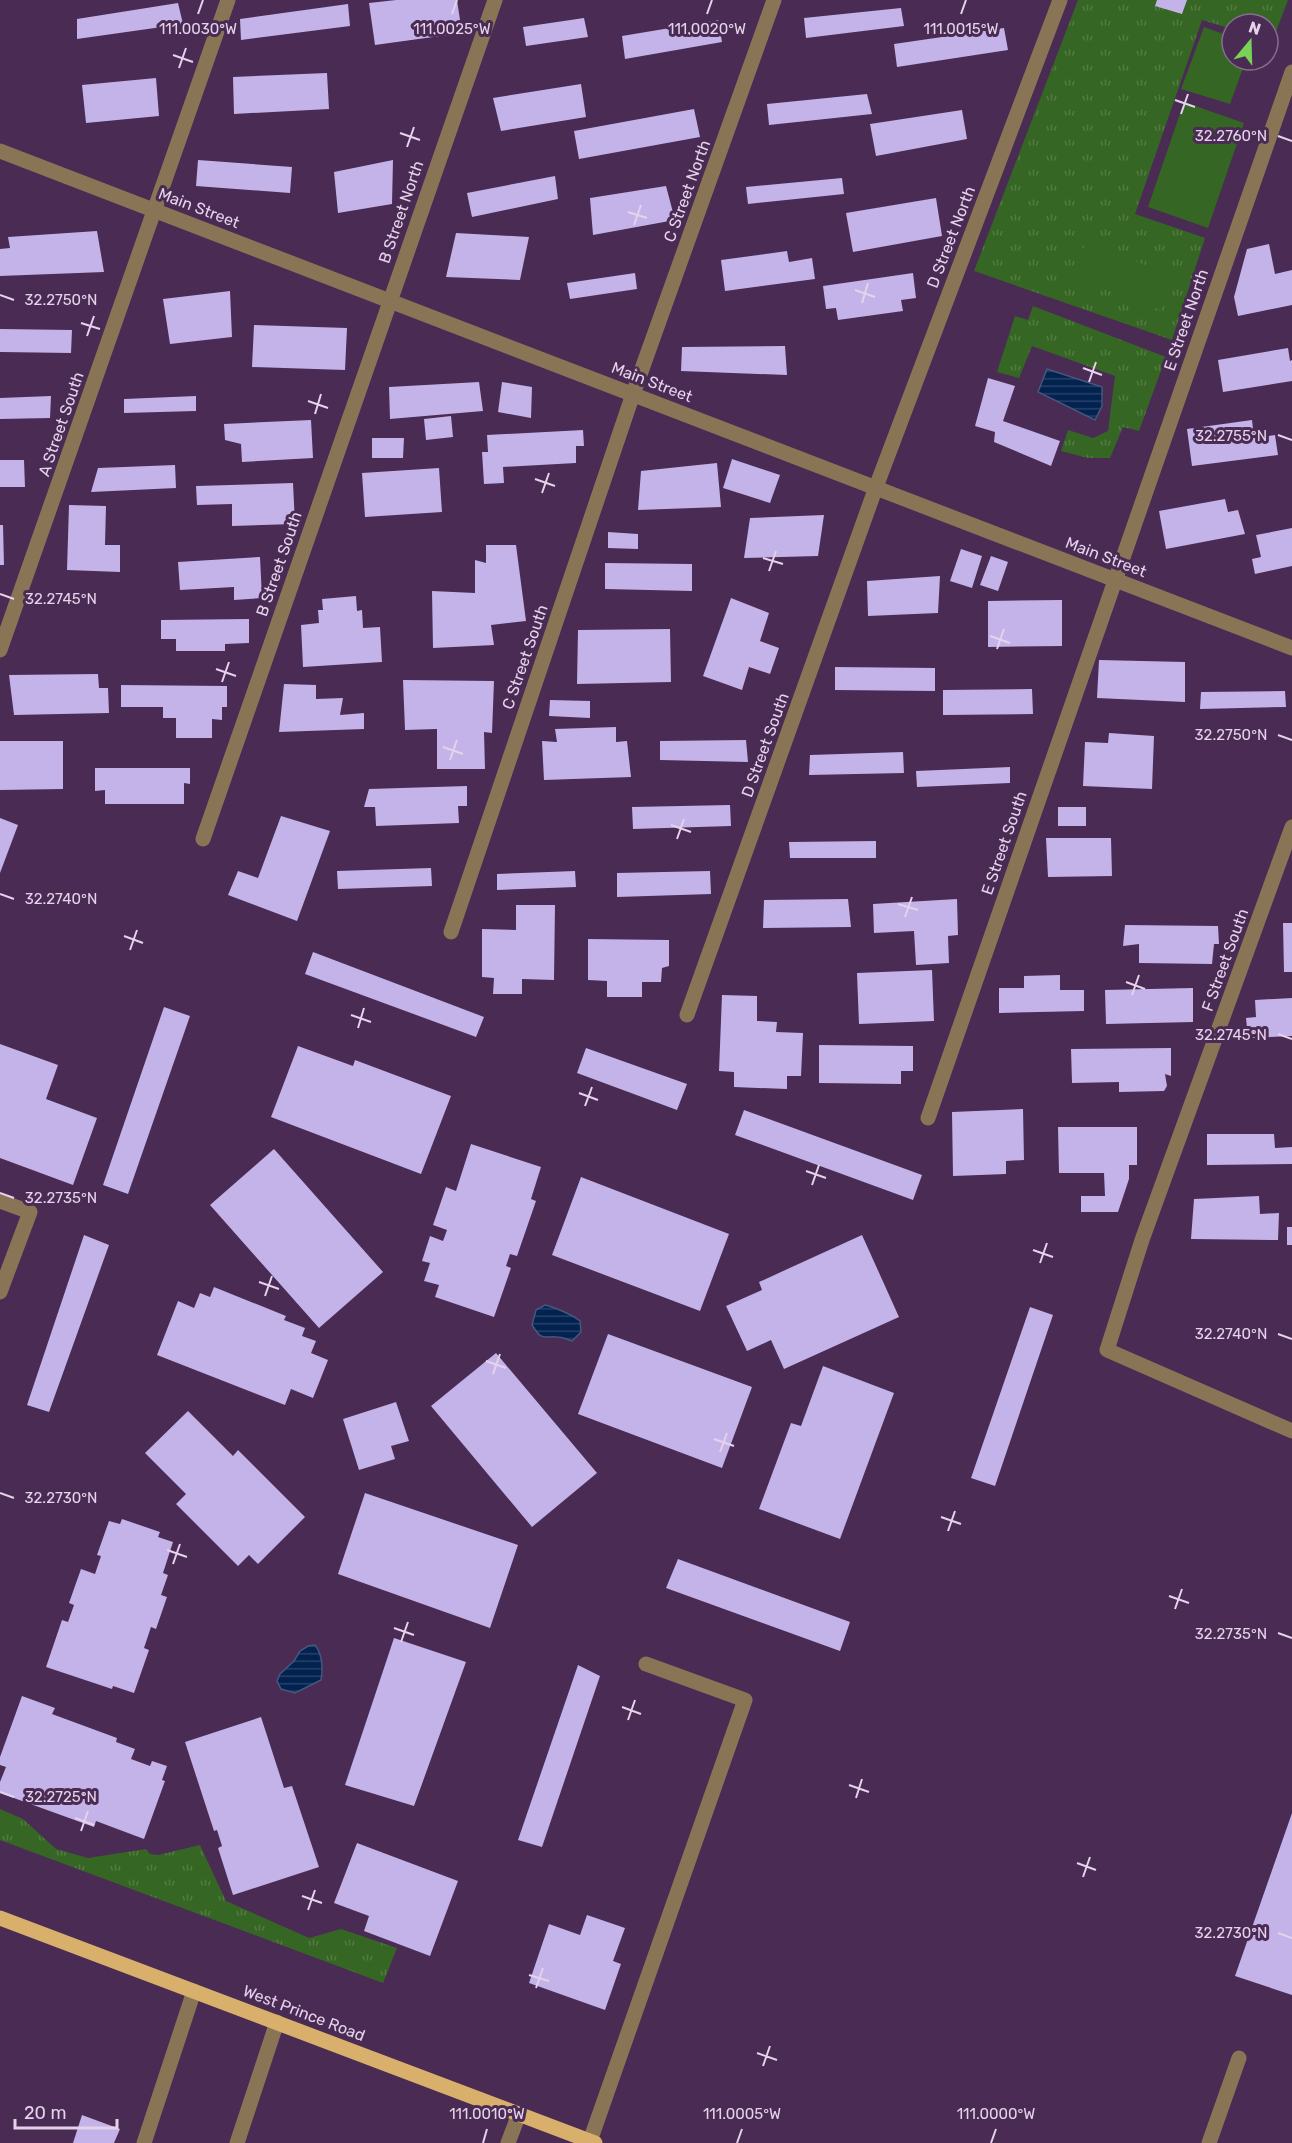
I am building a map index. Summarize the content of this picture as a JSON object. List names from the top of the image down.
{
  "streets": {
    "main road": ["West Prince Road"],
    "street": [
      "C Street North",
      "Main Street",
      "B Street North",
      "D Street North",
      "E Street North",
      "A Street South",
      "B Street South",
      "C Street South",
      "D Street South",
      "E Street South",
      "F Street South"
    ]
  },
  "crossings": [
    ["C Street North", "Main Street"],
    ["C Street North", "C Street South"],
    ["Main Street", "B Street North"],
    ["Main Street", "D Street North"],
    ["Main Street", "E Street North"],
    ["Main Street", "A Street South"],
    ["Main Street", "B Street South"],
    ["Main Street", "C Street South"],
    ["Main Street", "D Street South"],
    ["Main Street", "E Street South"],
    ["B Street North", "B Street South"],
    ["D Street North", "D Street South"],
    ["E Street North", "E Street South"]
  ],
  "scale_bar": "20 m",
  "north": "top",
  "coordinates": [
    "111.0030°W",
    "111.0020°W",
    "111.0025°W",
    "111.0015°W",
    "32.2760°N",
    "32.2750°N",
    "32.2755°N",
    "32.2745°N",
    "32.2740°N",
    "32.2735°N",
    "32.2730°N",
    "32.2725°N",
    "111.0010°W",
    "111.0005°W",
    "111.0000°W"
  ]
}
